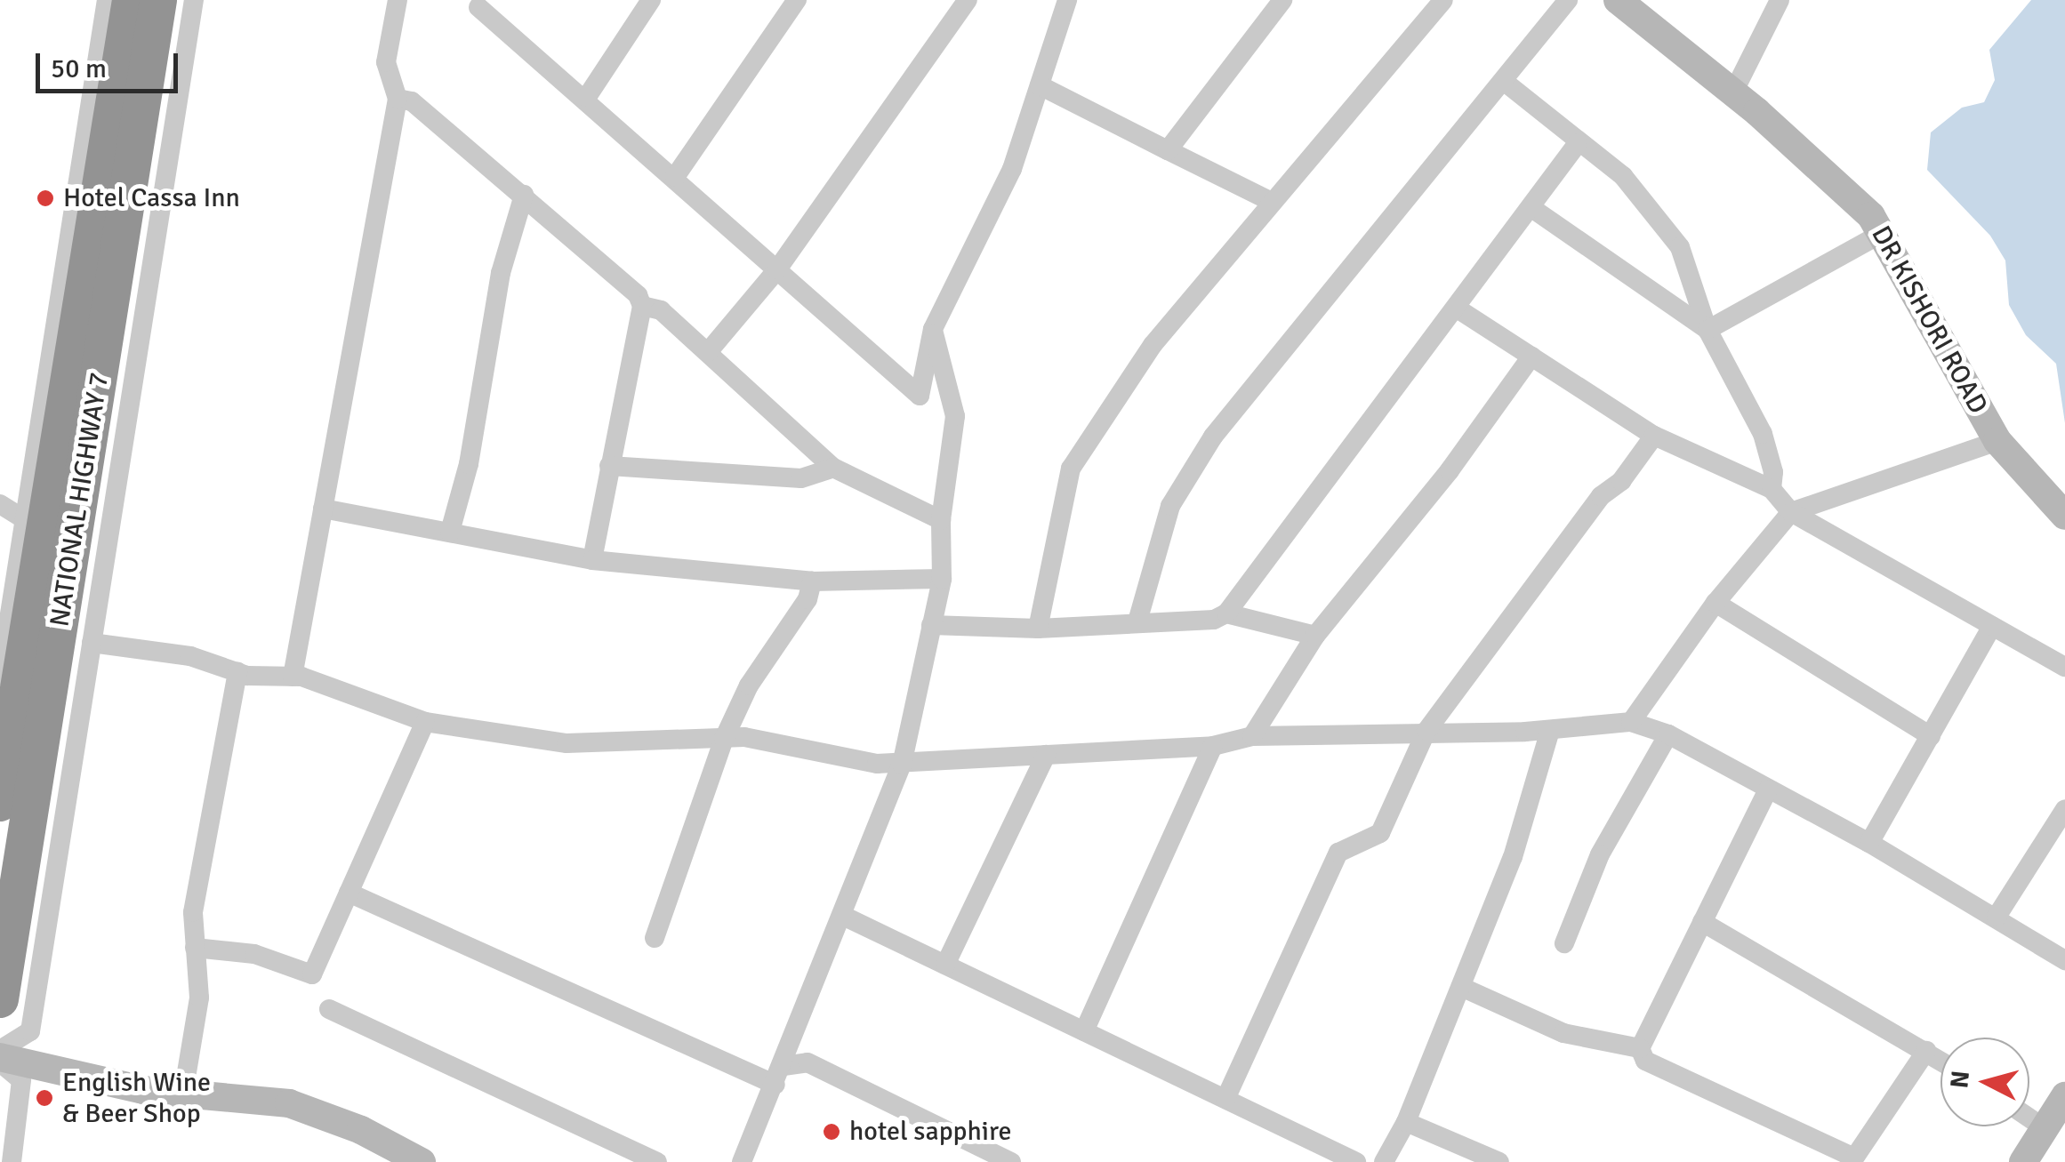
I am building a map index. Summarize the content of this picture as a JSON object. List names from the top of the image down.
{
  "streets": {
    "highway": ["NATIONAL HIGHWAY 7"],
    "street": ["DR KISHORI ROAD"]
  },
  "places": ["Hotel Cassa Inn", "English Wine & Beer Shop", "hotel sapphire"],
  "scale_bar": "50 m",
  "north": "left"
}
